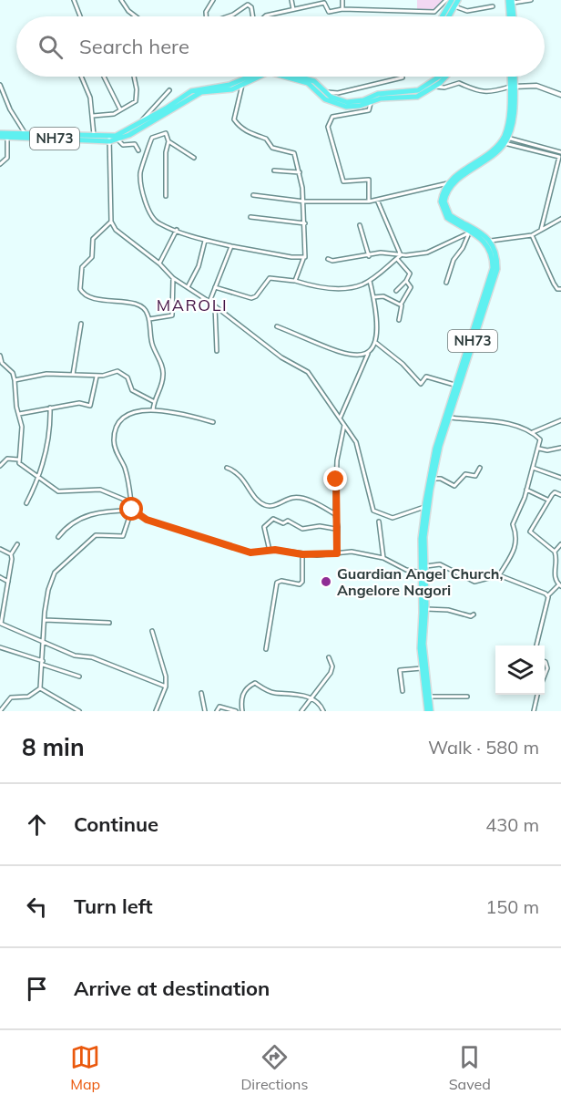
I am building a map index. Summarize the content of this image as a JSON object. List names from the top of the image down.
{
  "streets": {
    "highway": ["NH73"]
  },
  "districts": ["MAROLI"],
  "places": ["Guardian Angel Church, Angelore Nagori"],
  "page": {
    "search": "Search here",
    "heading": ["8 min", "Walk · 580 m"],
    "list": [
      ["Continue", "430 m"],
      ["Turn left", "150 m"],
      "Arrive at destination"
    ],
    "nav": ["Map", "Directions", "Saved"]
  }
}
